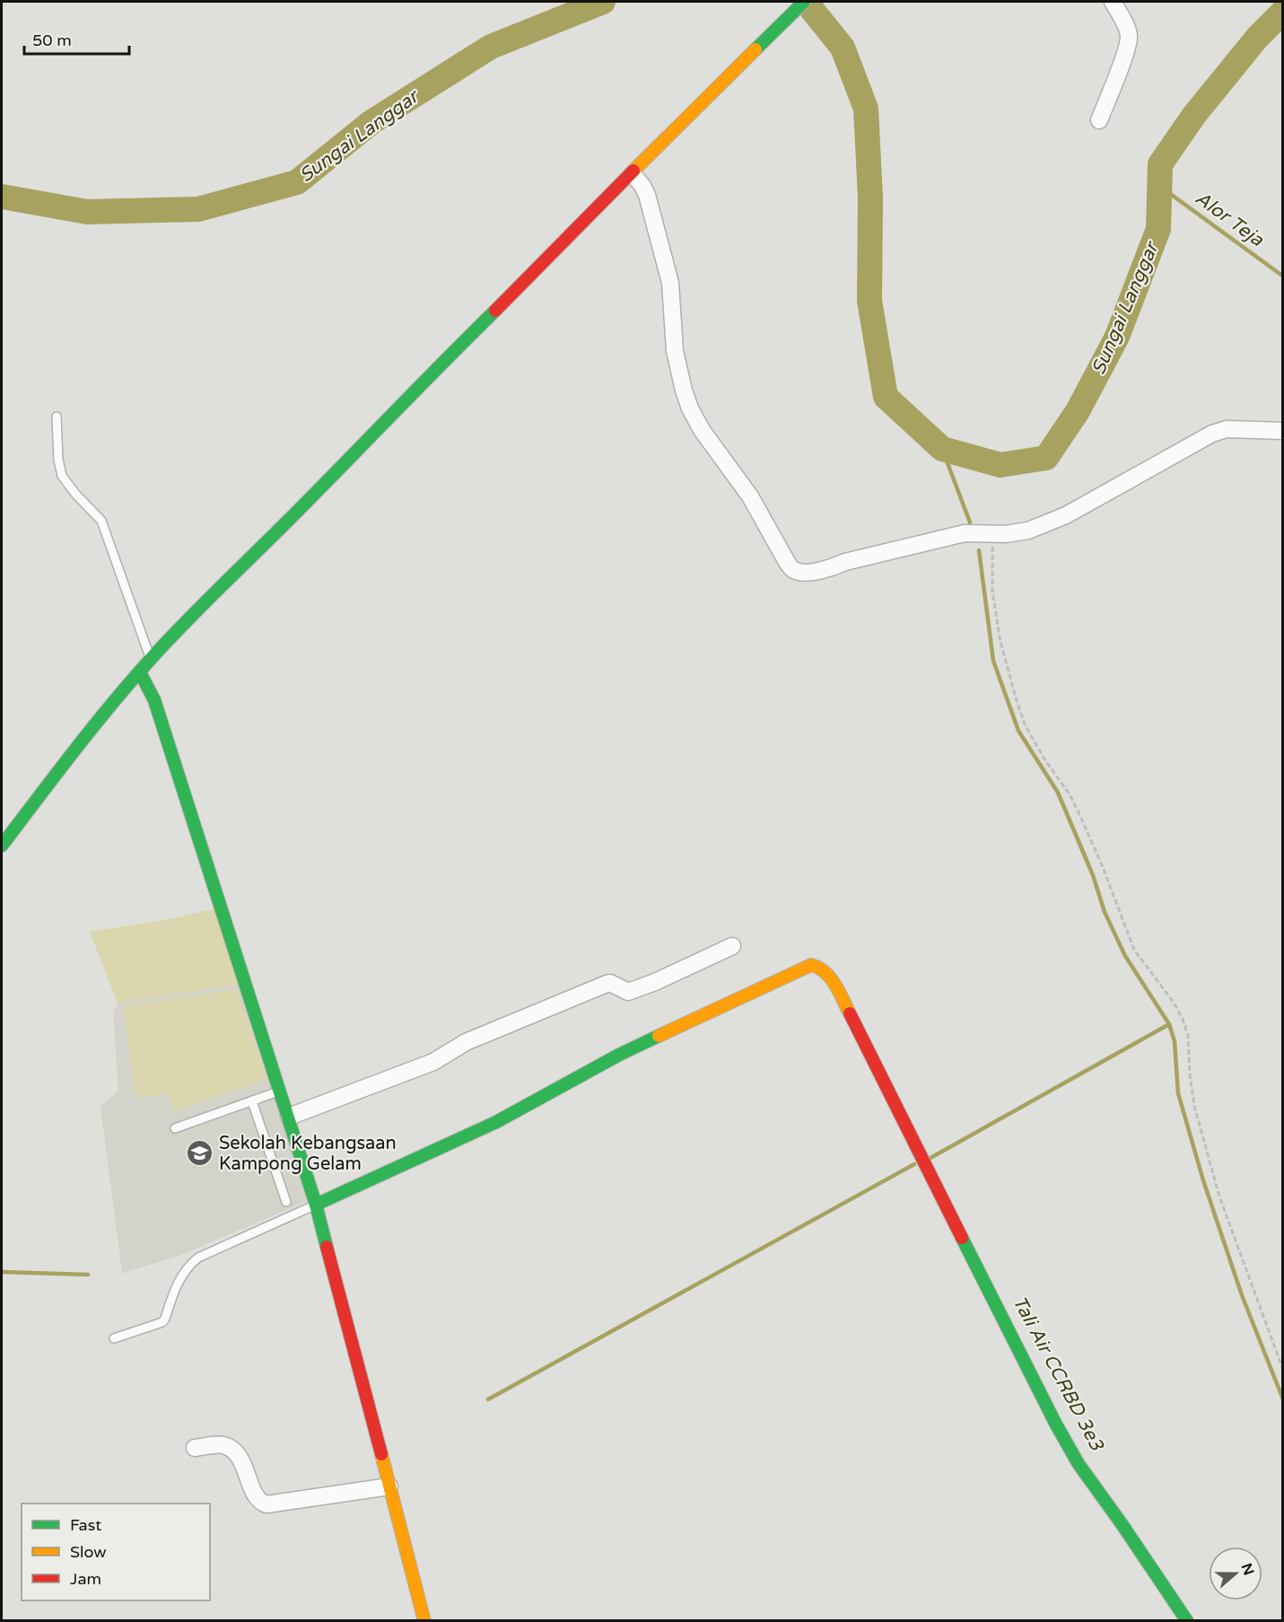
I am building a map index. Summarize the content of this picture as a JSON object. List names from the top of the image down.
{
  "water": ["Sungai Langgar", "Alor Teja", "Tali Air CCRBD 3e3"],
  "places": {
    "school or university": ["Sekolah Kebangsaan Kampong Gelam"]
  },
  "legend": ["Fast", "Slow", "Jam"],
  "scale_bar": "50 m",
  "north": "right"
}
